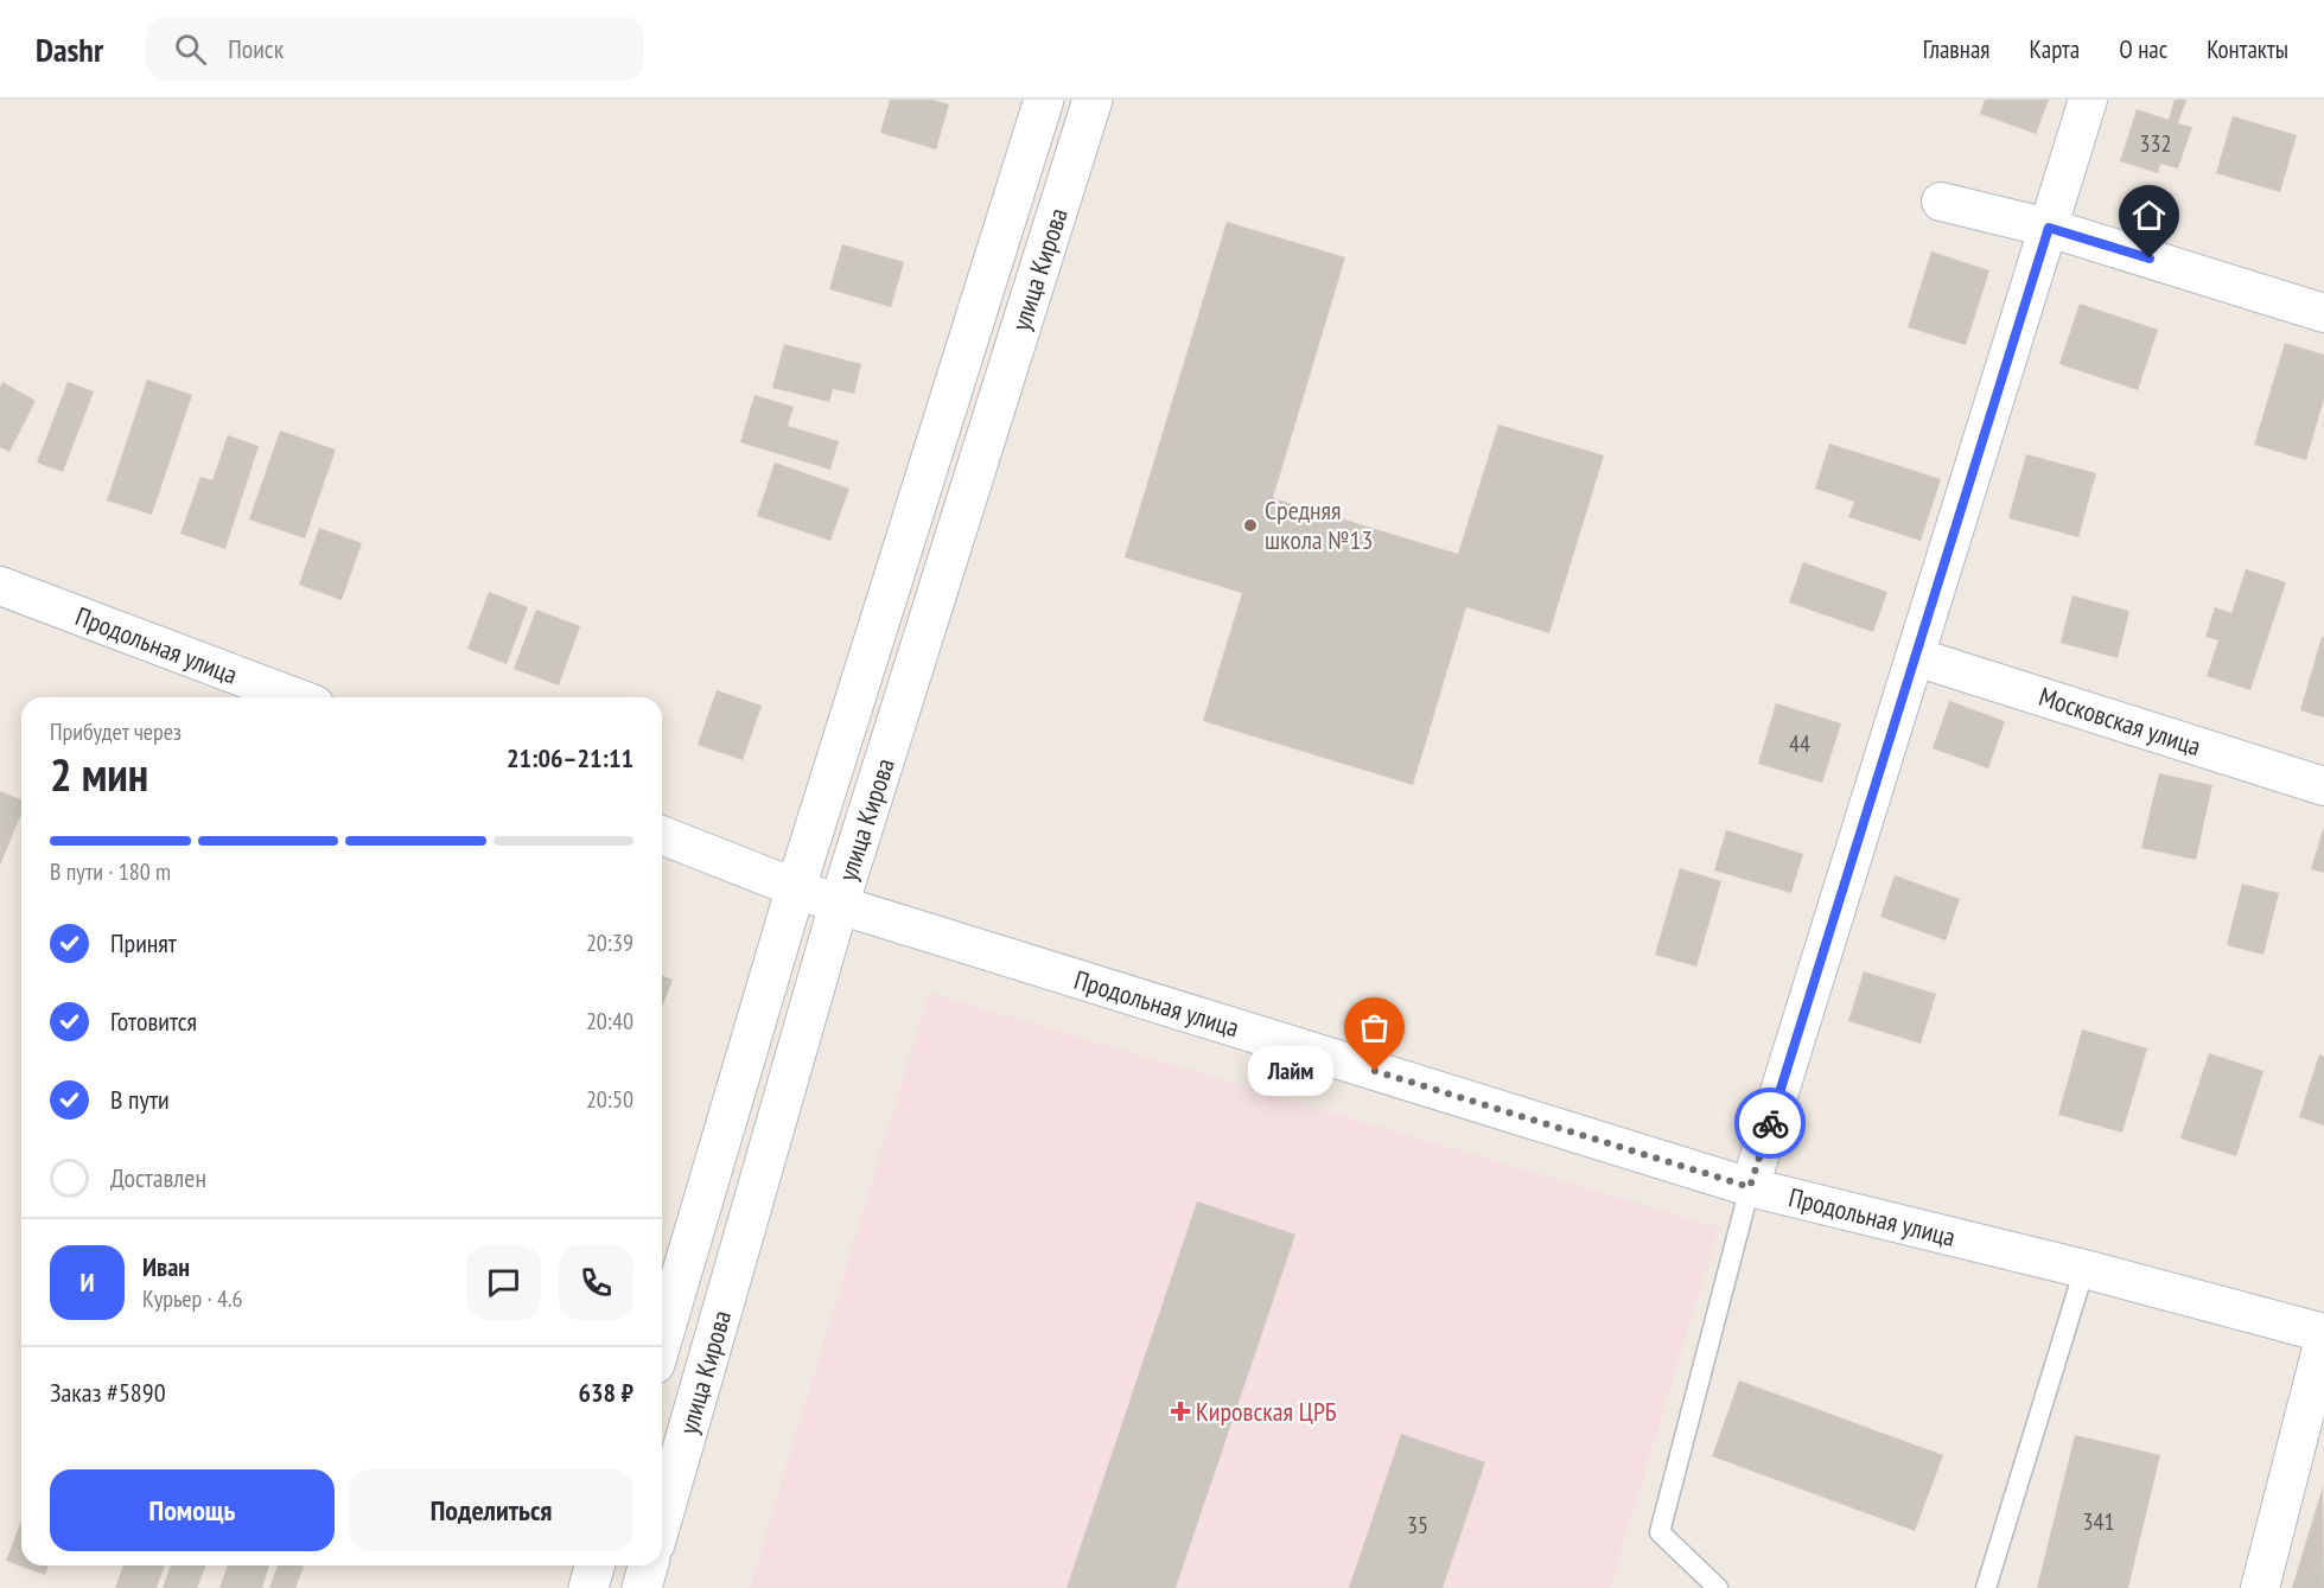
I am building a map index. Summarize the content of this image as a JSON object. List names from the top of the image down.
{
  "streets": {
    "street": ["улица Кирова", "Продольная улица", "Московская улица"]
  },
  "crossings": [
    ["улица Кирова", "Продольная улица"]
  ],
  "places": {
    "other": ["Средняя школа №13", "Лайм"],
    "health": ["Кировская ЦРБ"]
  },
  "house_numbers": [
    "332",
    "44",
    "341",
    "35"
  ],
  "page": {
    "header": "Dashr",
    "search": "Поиск",
    "nav": [
      "Главная",
      "Карта",
      "О нас",
      "Контакты"
    ],
    "heading": ["2 мин", "Прибудет через", "21:06–21:11"],
    "panel": [
      "Иван",
      "Курьер · 4.6",
      "Заказ #5890",
      "638 ₽"
    ],
    "bar": "В пути · 180 m",
    "list": [
      ["Принят", "20:39"],
      ["Готовится", "20:40"],
      ["В пути", "20:50"],
      "Доставлен"
    ],
    "bubble": "Лайм",
    "round": "И",
    "buttons": ["Помощь", "Поделиться"]
  }
}
